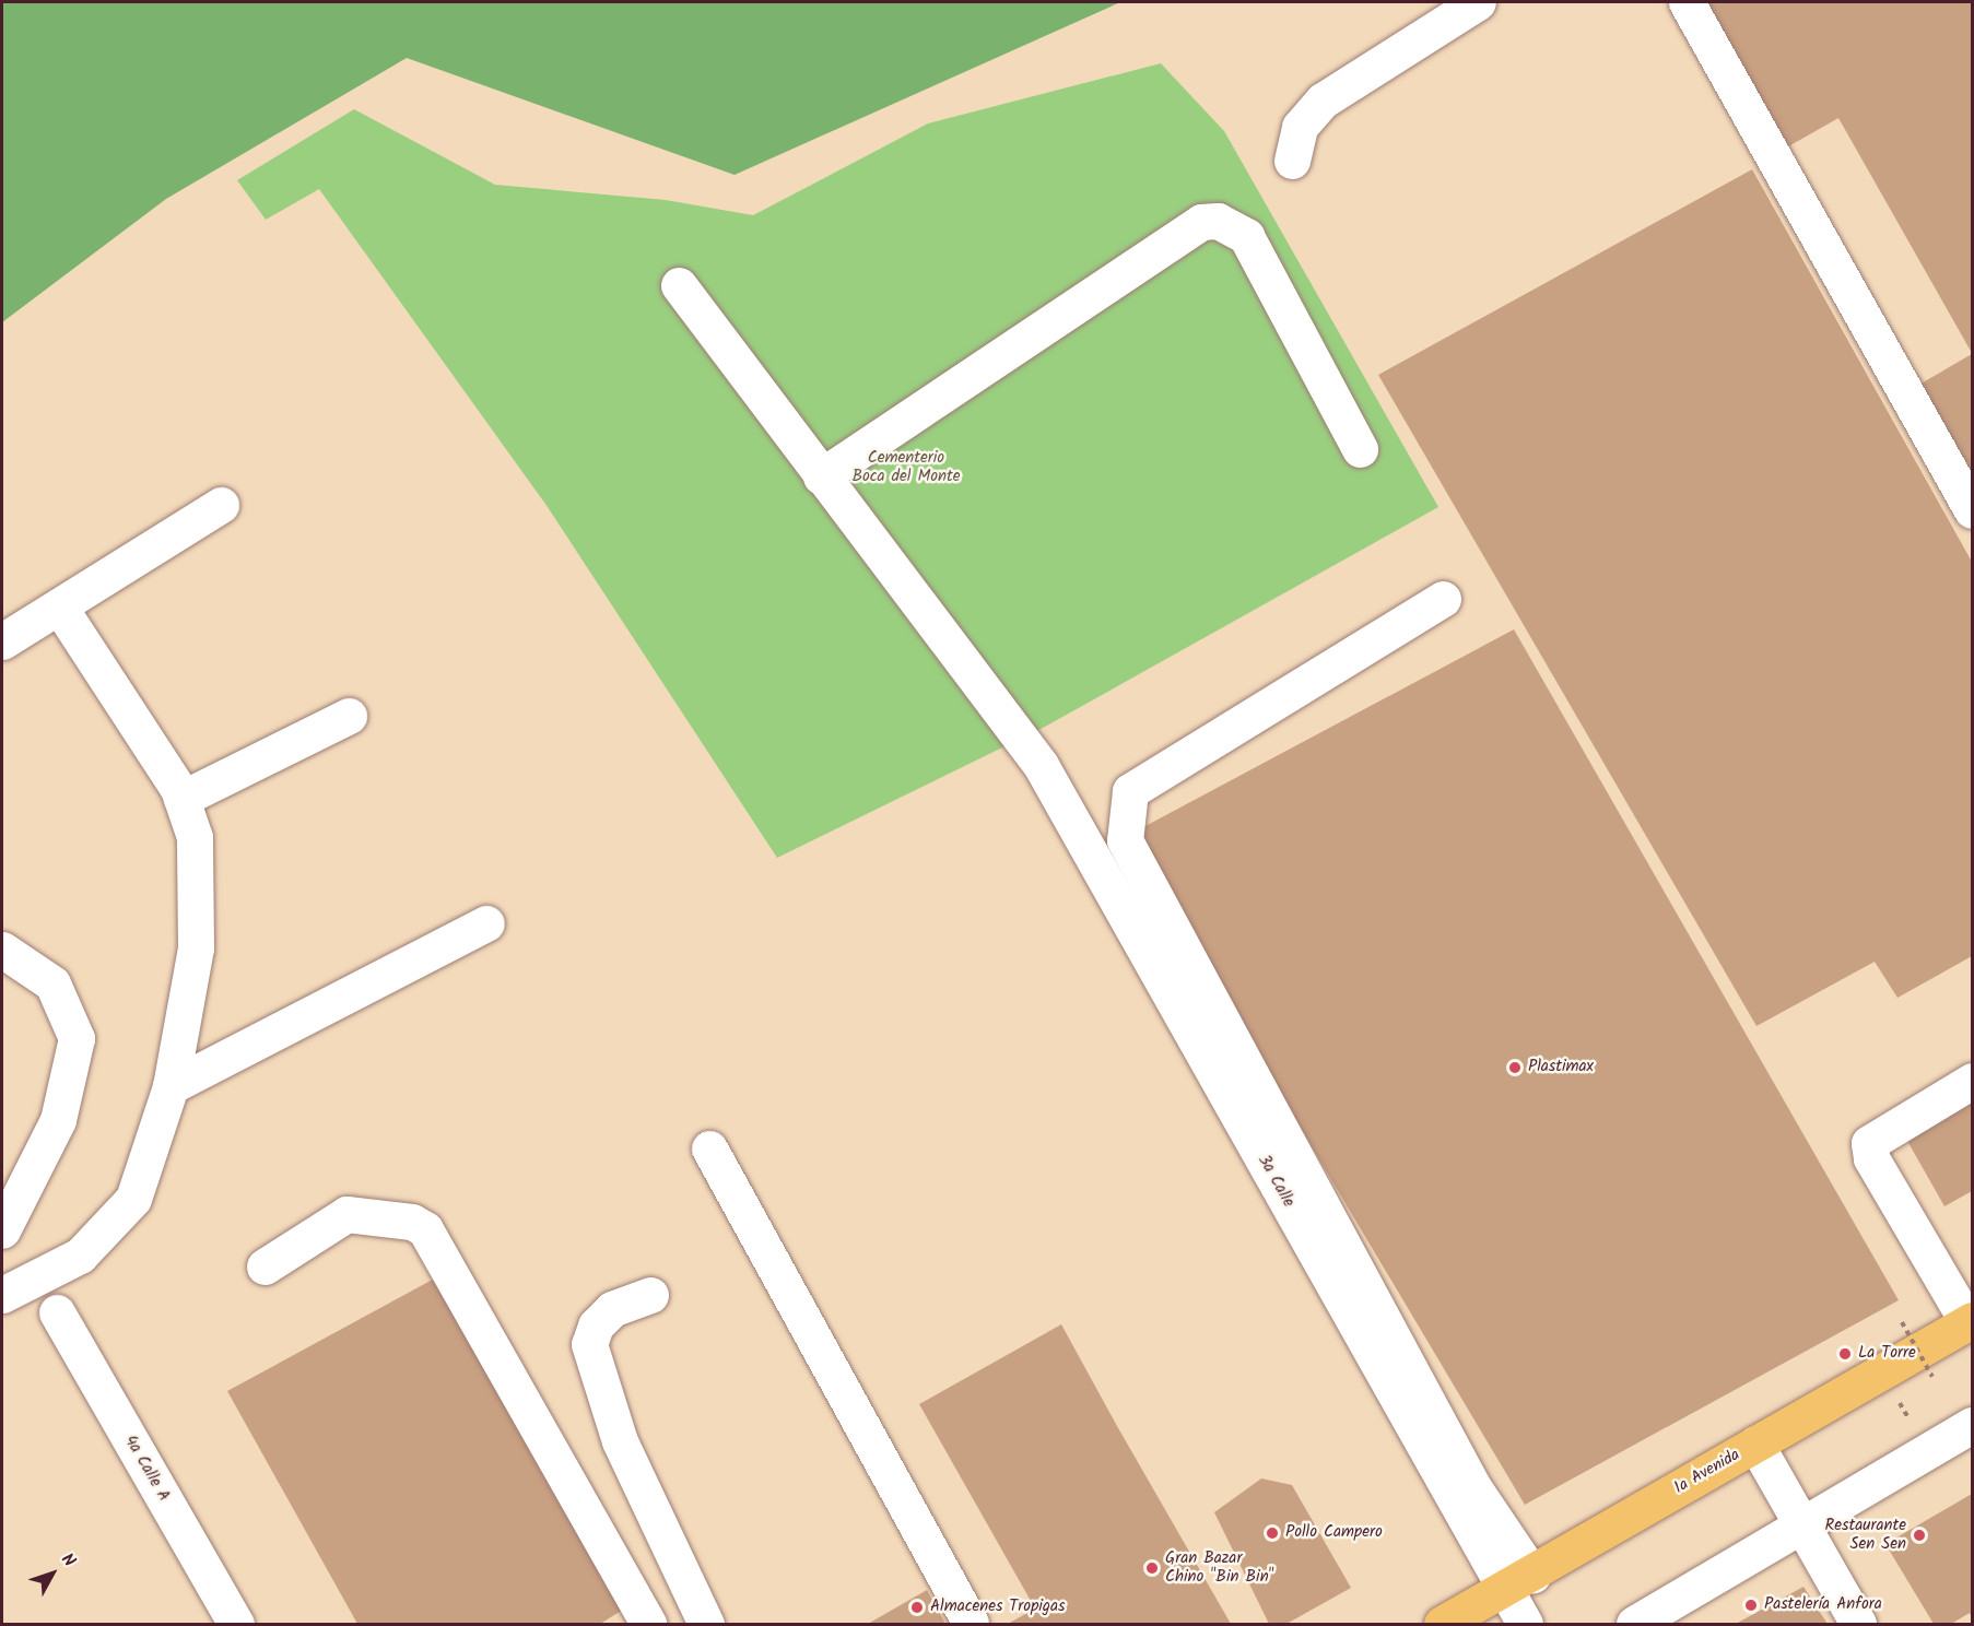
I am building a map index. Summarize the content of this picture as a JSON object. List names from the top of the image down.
{
  "streets": {
    "main road": ["1a Avenida"],
    "street": ["3a Calle", "4a Calle A"]
  },
  "crossings": [
    ["3a Calle", "1a Avenida"]
  ],
  "parks": ["Cementerio Boca del Monte"],
  "places": [
    "Plastimax",
    "La Torre",
    "Pollo Campero",
    "Restaurante Sen Sen",
    "Gran Bazar Chino \"Bin Bin\"",
    "Pastelería Anfora",
    "Almacenes Tropigas"
  ],
  "north": "top right"
}
